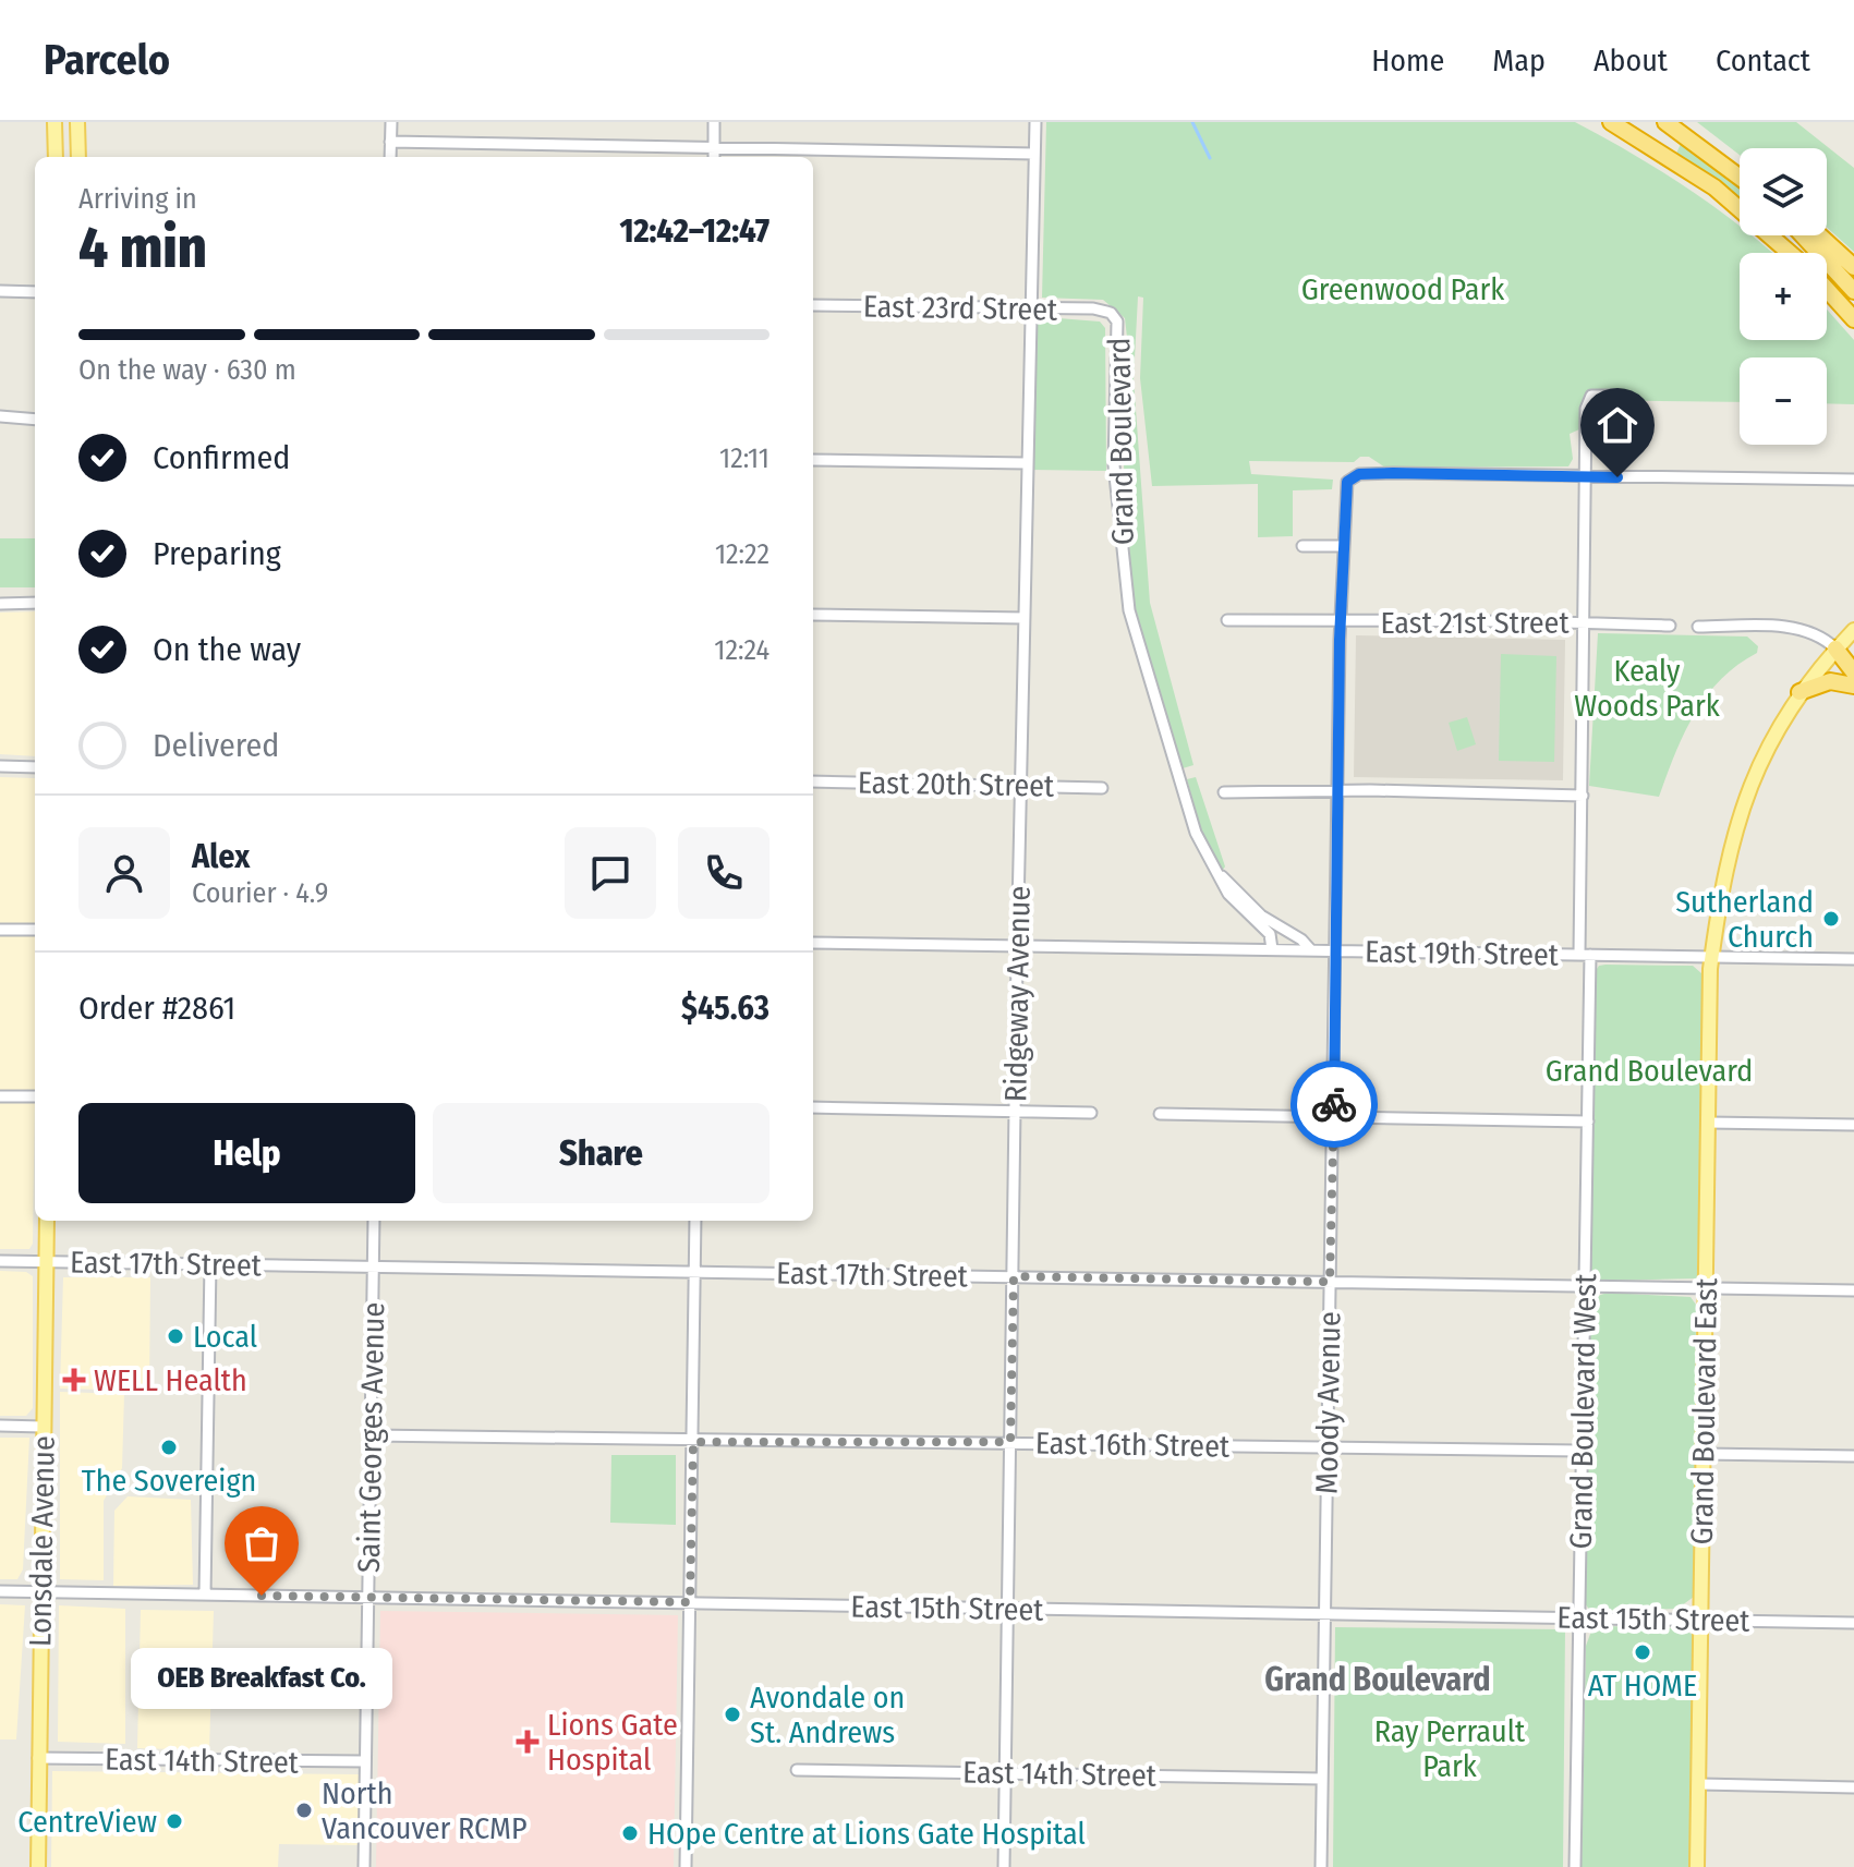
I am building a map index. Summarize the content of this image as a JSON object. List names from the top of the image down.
{
  "streets": {
    "main road": ["Grand Boulevard East", "Lonsdale Avenue"],
    "street": [
      "East 23rd Street",
      "Grand Boulevard",
      "East 21st Street",
      "East 20th Street",
      "East 19th Street",
      "Ridgeway Avenue",
      "East 17th Street",
      "Moody Avenue",
      "Grand Boulevard West",
      "Saint Georges Avenue",
      "East 16th Street",
      "East 15th Street",
      "East 14th Street"
    ]
  },
  "crossings": [
    ["East 23rd Street", "Grand Boulevard"],
    ["East 23rd Street", "Ridgeway Avenue"],
    ["Grand Boulevard", "East 19th Street"],
    ["East 21st Street", "Moody Avenue"],
    ["East 21st Street", "Grand Boulevard West"],
    ["East 20th Street", "Ridgeway Avenue"],
    ["East 19th Street", "Ridgeway Avenue"],
    ["East 19th Street", "Moody Avenue"],
    ["East 19th Street", "Grand Boulevard West"],
    ["East 19th Street", "Grand Boulevard East"],
    ["Ridgeway Avenue", "East 17th Street"],
    ["Ridgeway Avenue", "East 16th Street"],
    ["Ridgeway Avenue", "East 15th Street"],
    ["Ridgeway Avenue", "East 14th Street"],
    ["East 17th Street", "Moody Avenue"],
    ["East 17th Street", "Grand Boulevard West"],
    ["East 17th Street", "Grand Boulevard East"],
    ["East 17th Street", "Saint Georges Avenue"],
    ["East 17th Street", "Lonsdale Avenue"],
    ["Moody Avenue", "Grand Boulevard West"],
    ["Moody Avenue", "East 16th Street"],
    ["Moody Avenue", "East 15th Street"],
    ["Moody Avenue", "East 14th Street"],
    ["Grand Boulevard West", "East 16th Street"],
    ["Grand Boulevard West", "East 15th Street"],
    ["Grand Boulevard East", "East 15th Street"],
    ["Saint Georges Avenue", "East 16th Street"],
    ["Saint Georges Avenue", "East 15th Street"],
    ["Saint Georges Avenue", "East 14th Street"],
    ["Lonsdale Avenue", "East 15th Street"],
    ["Lonsdale Avenue", "East 14th Street"]
  ],
  "districts": ["Grand Boulevard"],
  "parks": [
    "Greenwood Park",
    "Kealy Woods Park",
    "Grand Boulevard",
    "Ray Perrault Park"
  ],
  "places": {
    "other": [
      "Sutherland Church",
      "Local",
      "The Sovereign",
      "OEB Breakfast Co.",
      "AT HOME",
      "Avondale on St. Andrews",
      "North Vancouver RCMP",
      "CentreView",
      "HOpe Centre at Lions Gate Hospital"
    ],
    "health": ["WELL Health", "Lions Gate Hospital"]
  },
  "page": {
    "header": "Parcelo",
    "nav": [
      "Home",
      "Map",
      "About",
      "Contact"
    ],
    "map_buttons": ["+", "−"],
    "heading": ["4 min", "Arriving in", "12:42–12:47"],
    "panel": [
      "Alex",
      "Courier · 4.9",
      "Order #2861",
      "$45.63"
    ],
    "bar": "On the way · 630 m",
    "list": [
      ["Confirmed", "12:11"],
      ["Preparing", "12:22"],
      ["On the way", "12:24"],
      "Delivered"
    ],
    "buttons": ["Help", "Share"],
    "bubble": "OEB Breakfast Co."
  }
}
